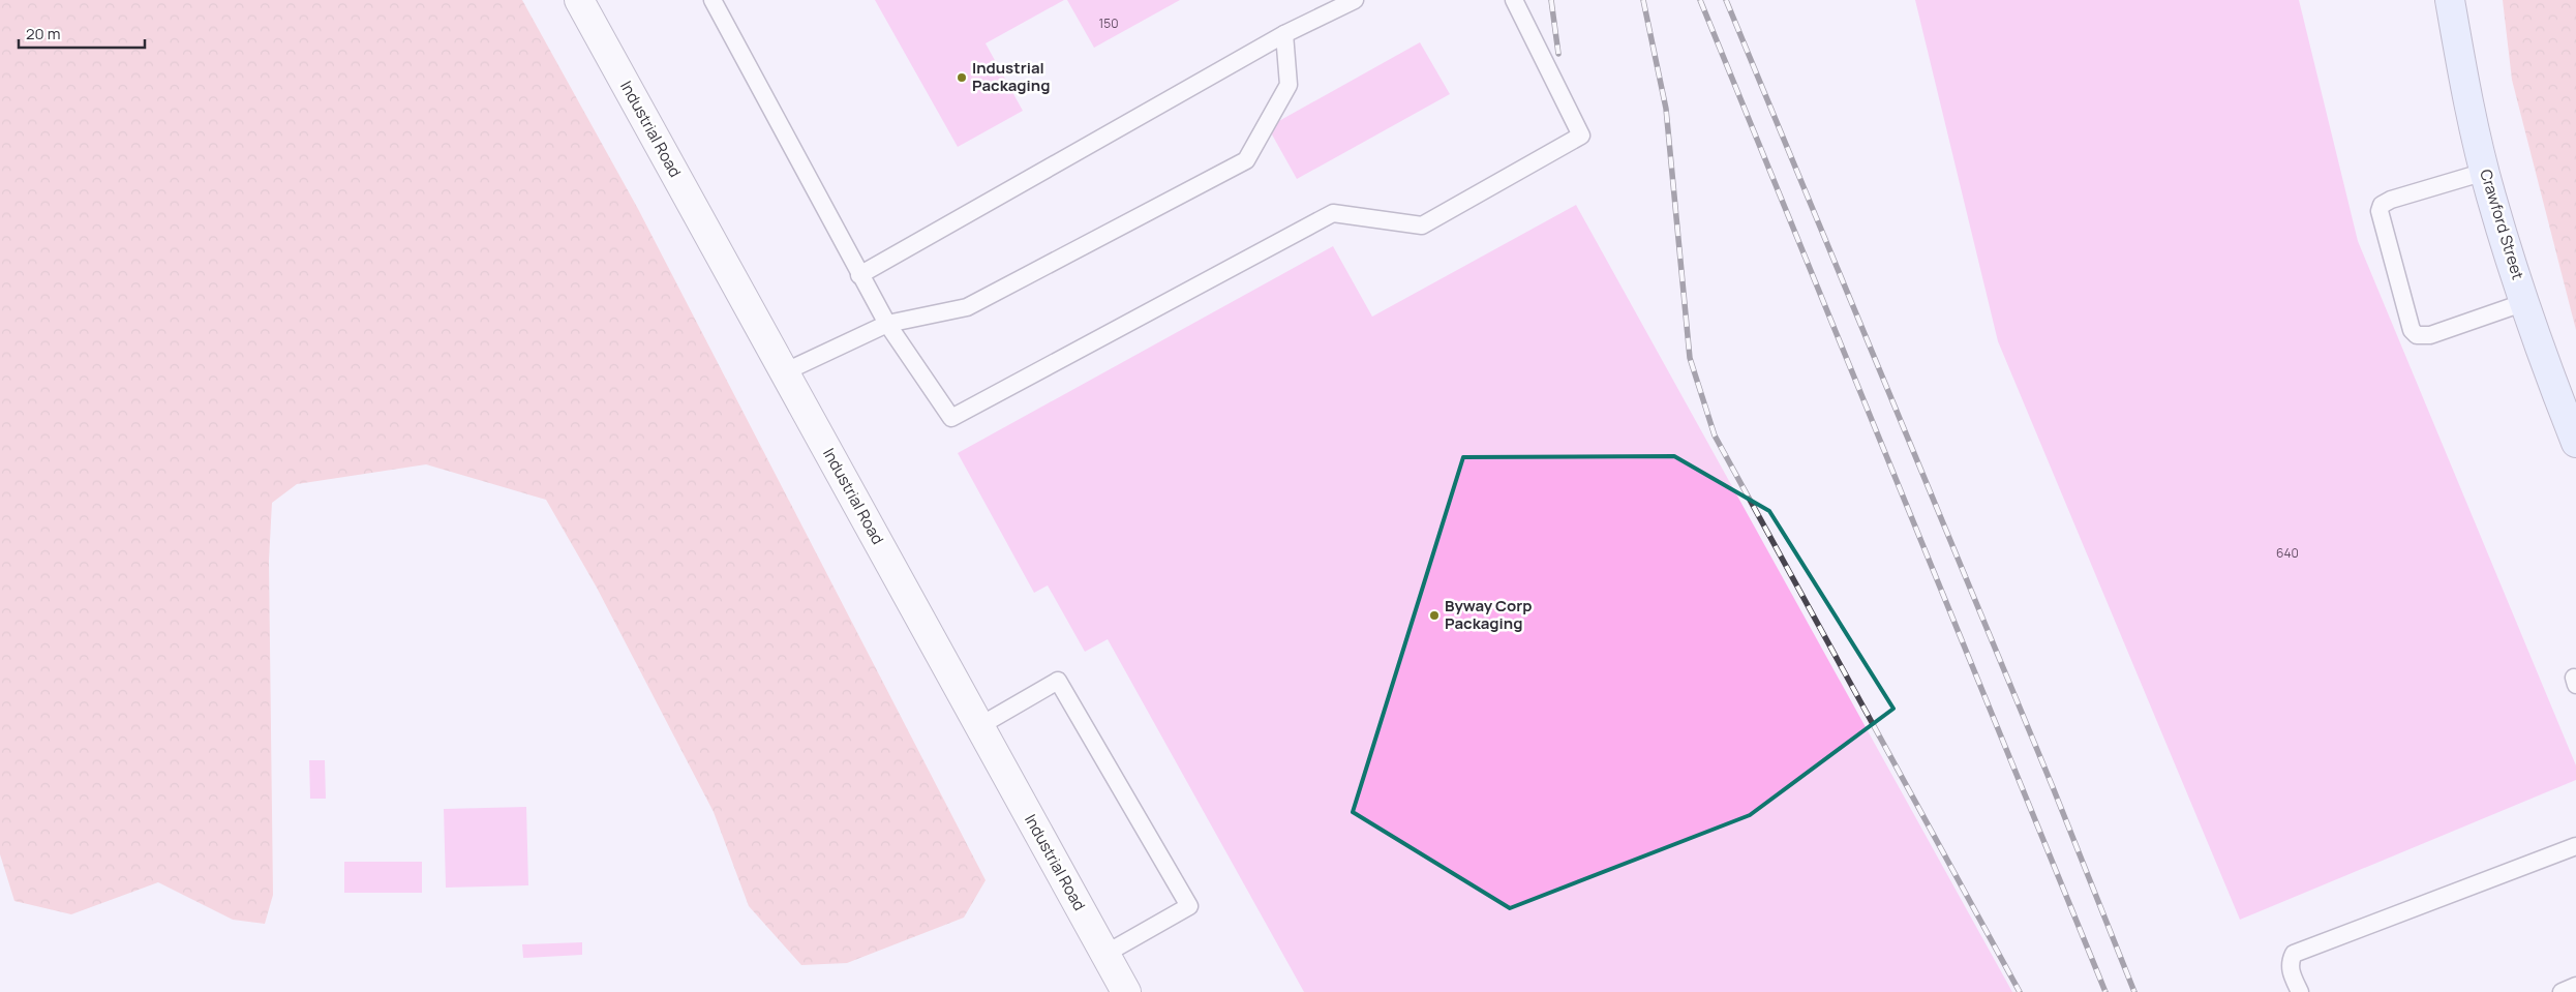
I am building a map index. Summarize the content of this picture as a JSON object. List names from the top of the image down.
{
  "streets": {
    "main road": ["Crawford Street"],
    "street": ["Industrial Road"]
  },
  "places": ["Industrial Packaging", "Byway Corp Packaging"],
  "house_numbers": ["150", "640"],
  "scale_bar": "20 m"
}
